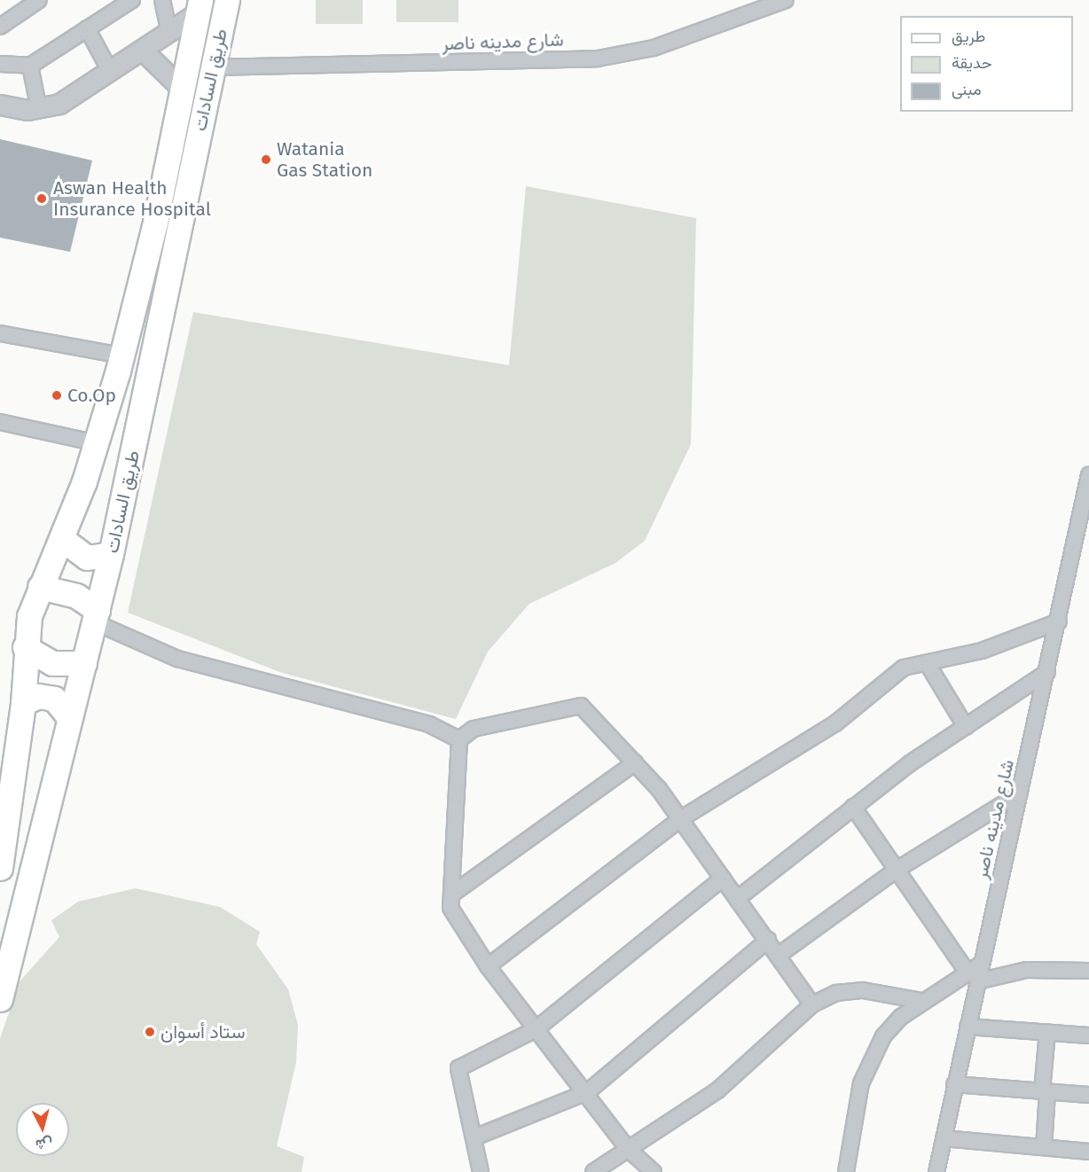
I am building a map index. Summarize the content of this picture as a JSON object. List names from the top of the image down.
{
  "streets": {
    "main road": ["طريق السادات"],
    "street": ["شارع مدينه ناصر"]
  },
  "crossings": [
    ["شارع مدينه ناصر", "طريق السادات"]
  ],
  "places": [
    "Watania Gas Station",
    "Aswan Health Insurance Hospital",
    "Co.Op",
    "ستاد أسوان"
  ],
  "legend": ["طريق", "حديقة", "مبنى"],
  "north": "bottom"
}
